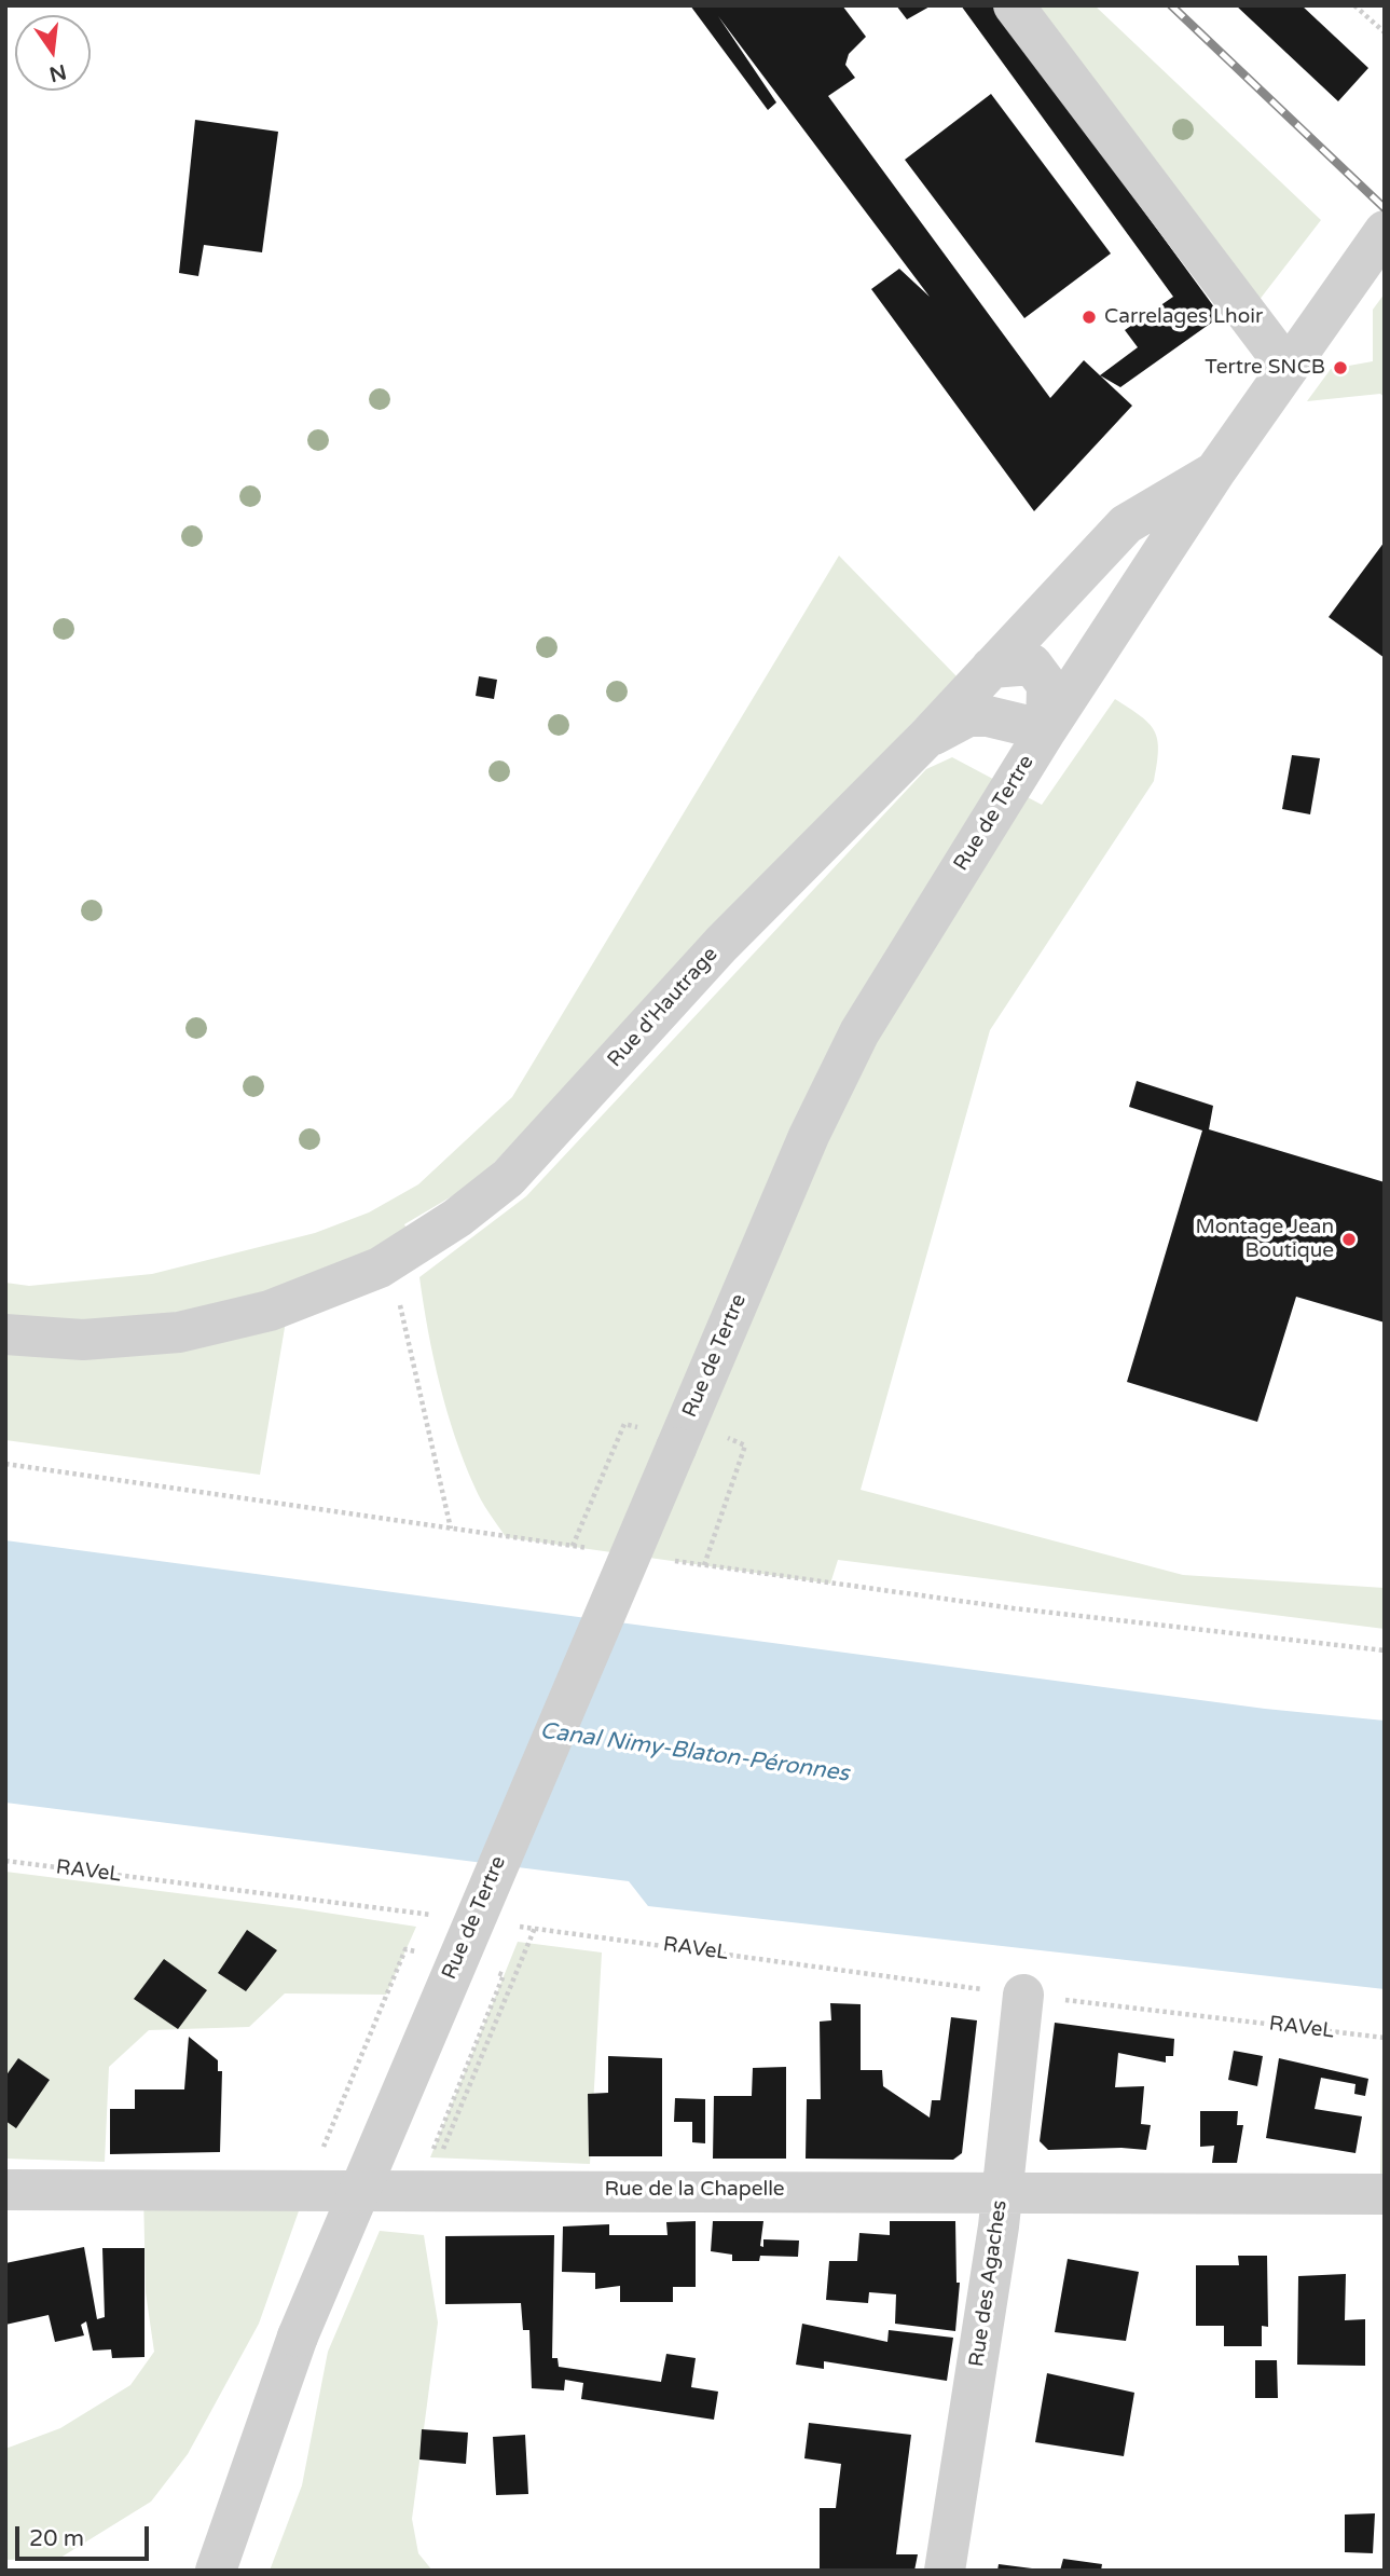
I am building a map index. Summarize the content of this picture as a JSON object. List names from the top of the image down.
{
  "streets": {
    "street": [
      "Rue de Tertre",
      "Rue d'Hautrage",
      "Rue de la Chapelle",
      "Rue des Agaches"
    ],
    "path": ["RAVeL"]
  },
  "crossings": [
    ["Rue de Tertre", "Rue d'Hautrage"],
    ["RAVeL", "Rue des Agaches"],
    ["Rue de la Chapelle", "Rue des Agaches"]
  ],
  "water": ["Canal Nimy-Blaton-Péronnes"],
  "places": ["Carrelages Lhoir", "Tertre SNCB", "Montage Jean Boutique"],
  "scale_bar": "20 m",
  "north": "bottom"
}
